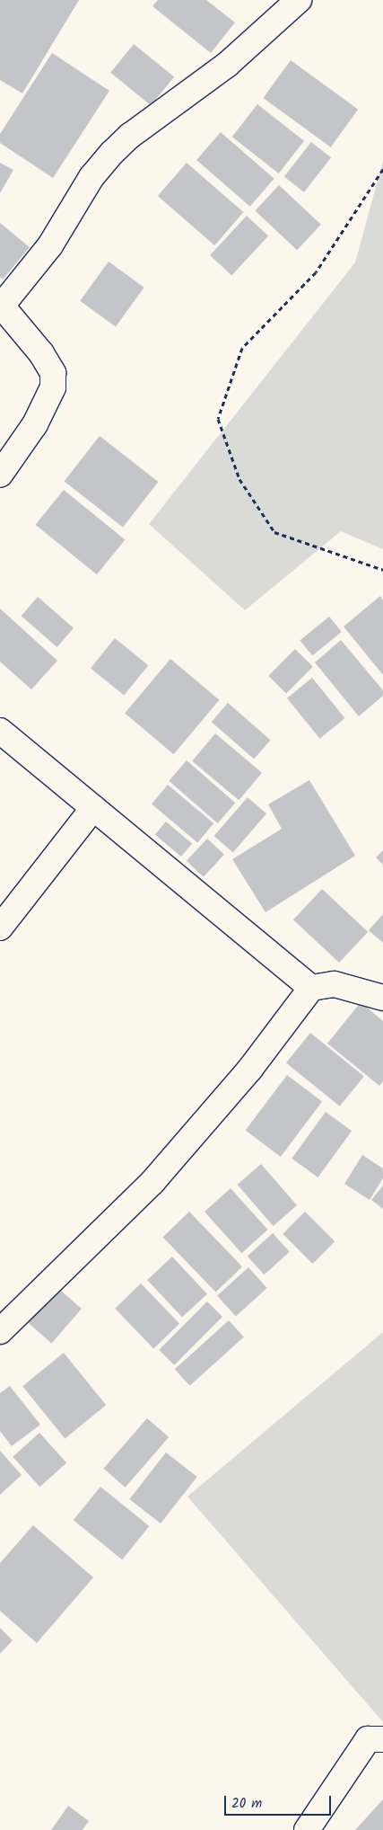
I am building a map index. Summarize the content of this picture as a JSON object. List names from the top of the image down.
{
  "scale_bar": "20 m"
}
